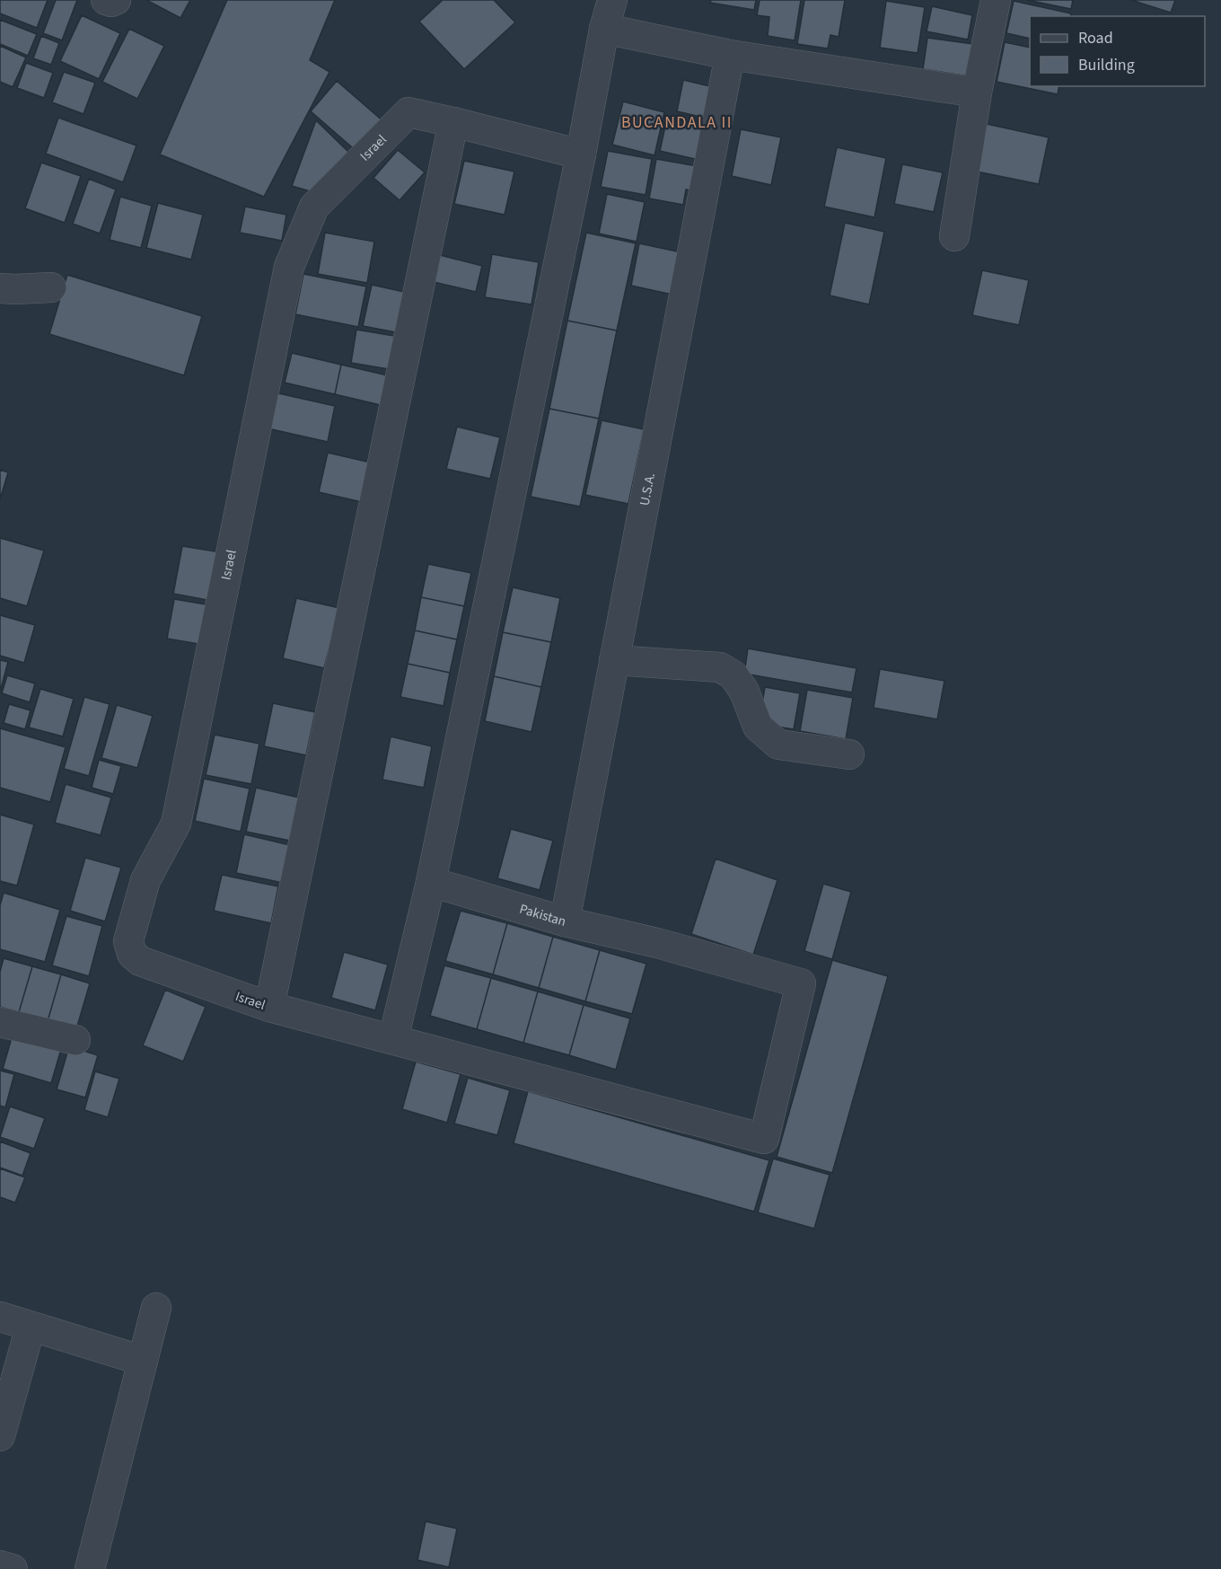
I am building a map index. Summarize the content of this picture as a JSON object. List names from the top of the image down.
{
  "streets": {
    "street": ["Israel", "U.S.A.", "Pakistan"]
  },
  "crossings": [
    ["Israel", "Pakistan"],
    ["U.S.A.", "Pakistan"]
  ],
  "districts": ["BUCANDALA II"],
  "legend": ["Road", "Building"]
}
